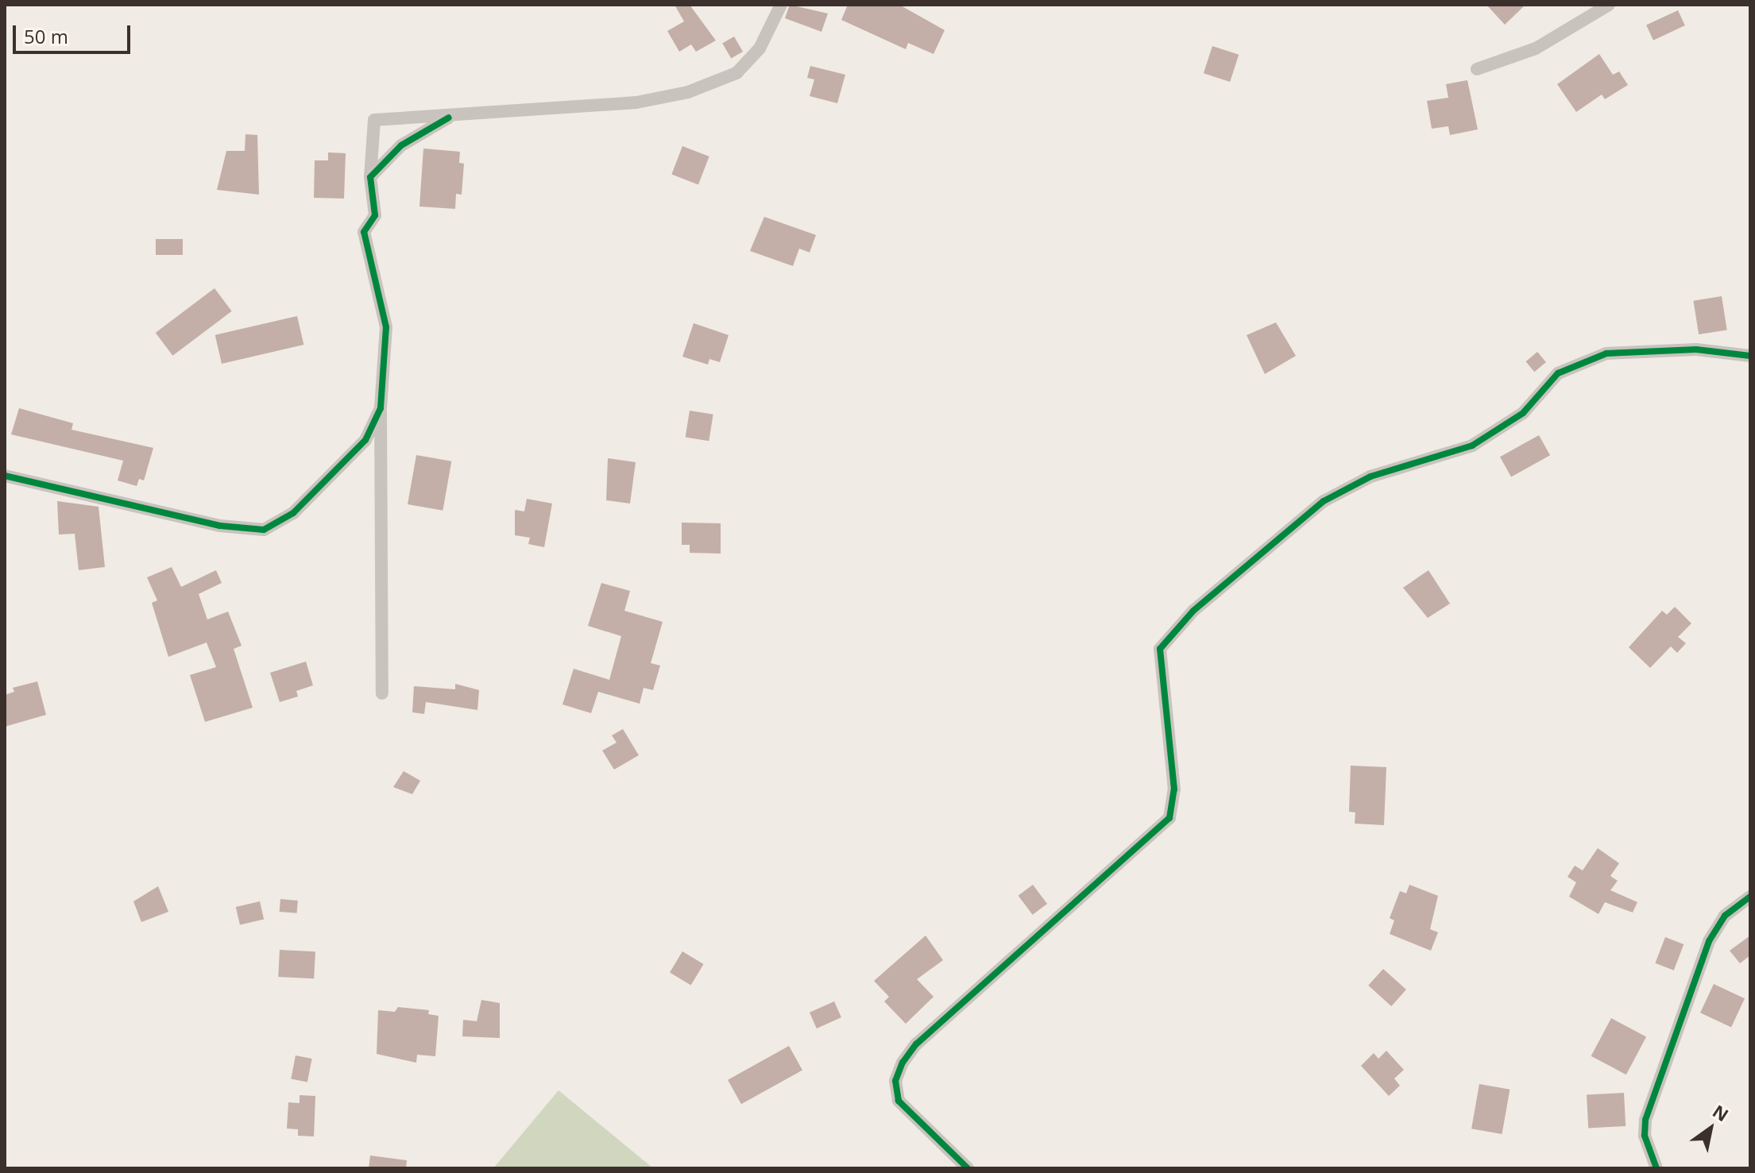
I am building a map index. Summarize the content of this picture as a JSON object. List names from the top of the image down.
{
  "scale_bar": "50 m",
  "north": "top right"
}
